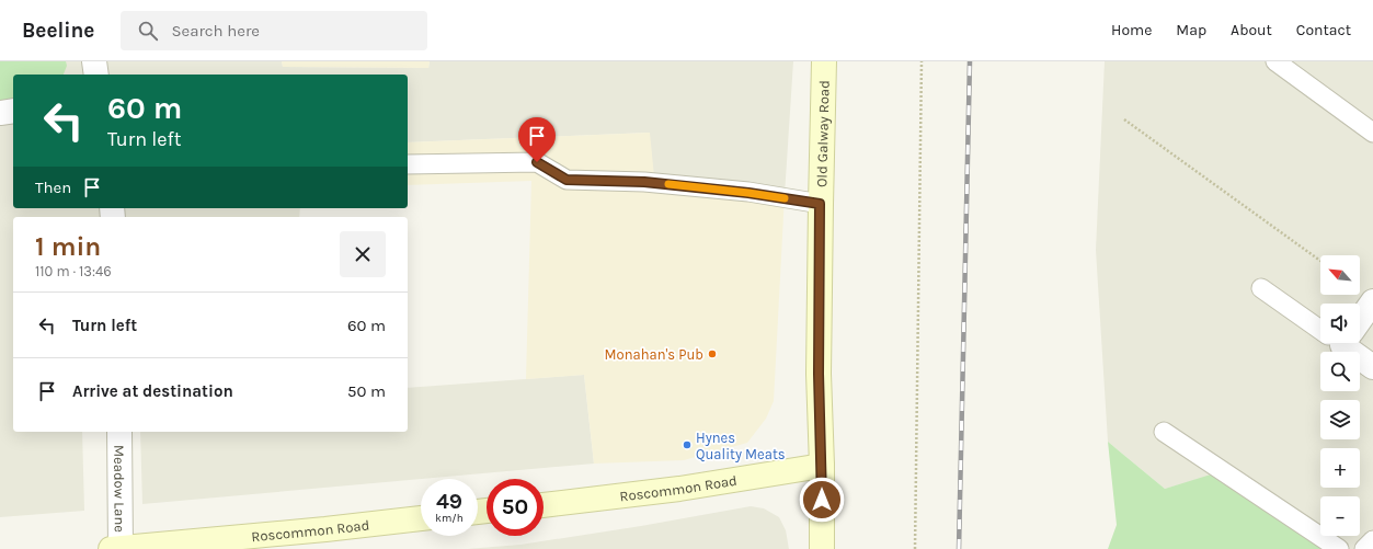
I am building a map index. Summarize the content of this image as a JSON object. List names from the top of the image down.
{
  "streets": {
    "main road": ["Old Galway Road", "Roscommon Road"],
    "street": ["Meadow Lane"]
  },
  "crossings": [
    ["Old Galway Road", "Roscommon Road"],
    ["Roscommon Road", "Meadow Lane"]
  ],
  "places": ["Monahan's Pub", "Hynes Quality Meats"],
  "north": "top left",
  "page": {
    "header": "Beeline",
    "search": "Search here",
    "nav": [
      "Home",
      "Map",
      "About",
      "Contact"
    ],
    "turn": ["60 m", "Turn left"],
    "then": "Then",
    "heading": ["1 min", "110 m · 13:46"],
    "map_buttons": ["+", "−"],
    "list": [
      {
        "name": "Turn left",
        "value": "60 m"
      },
      {
        "name": "Arrive at destination",
        "value": "50 m"
      }
    ],
    "speed": "49 km/h",
    "limit": "50"
  }
}
